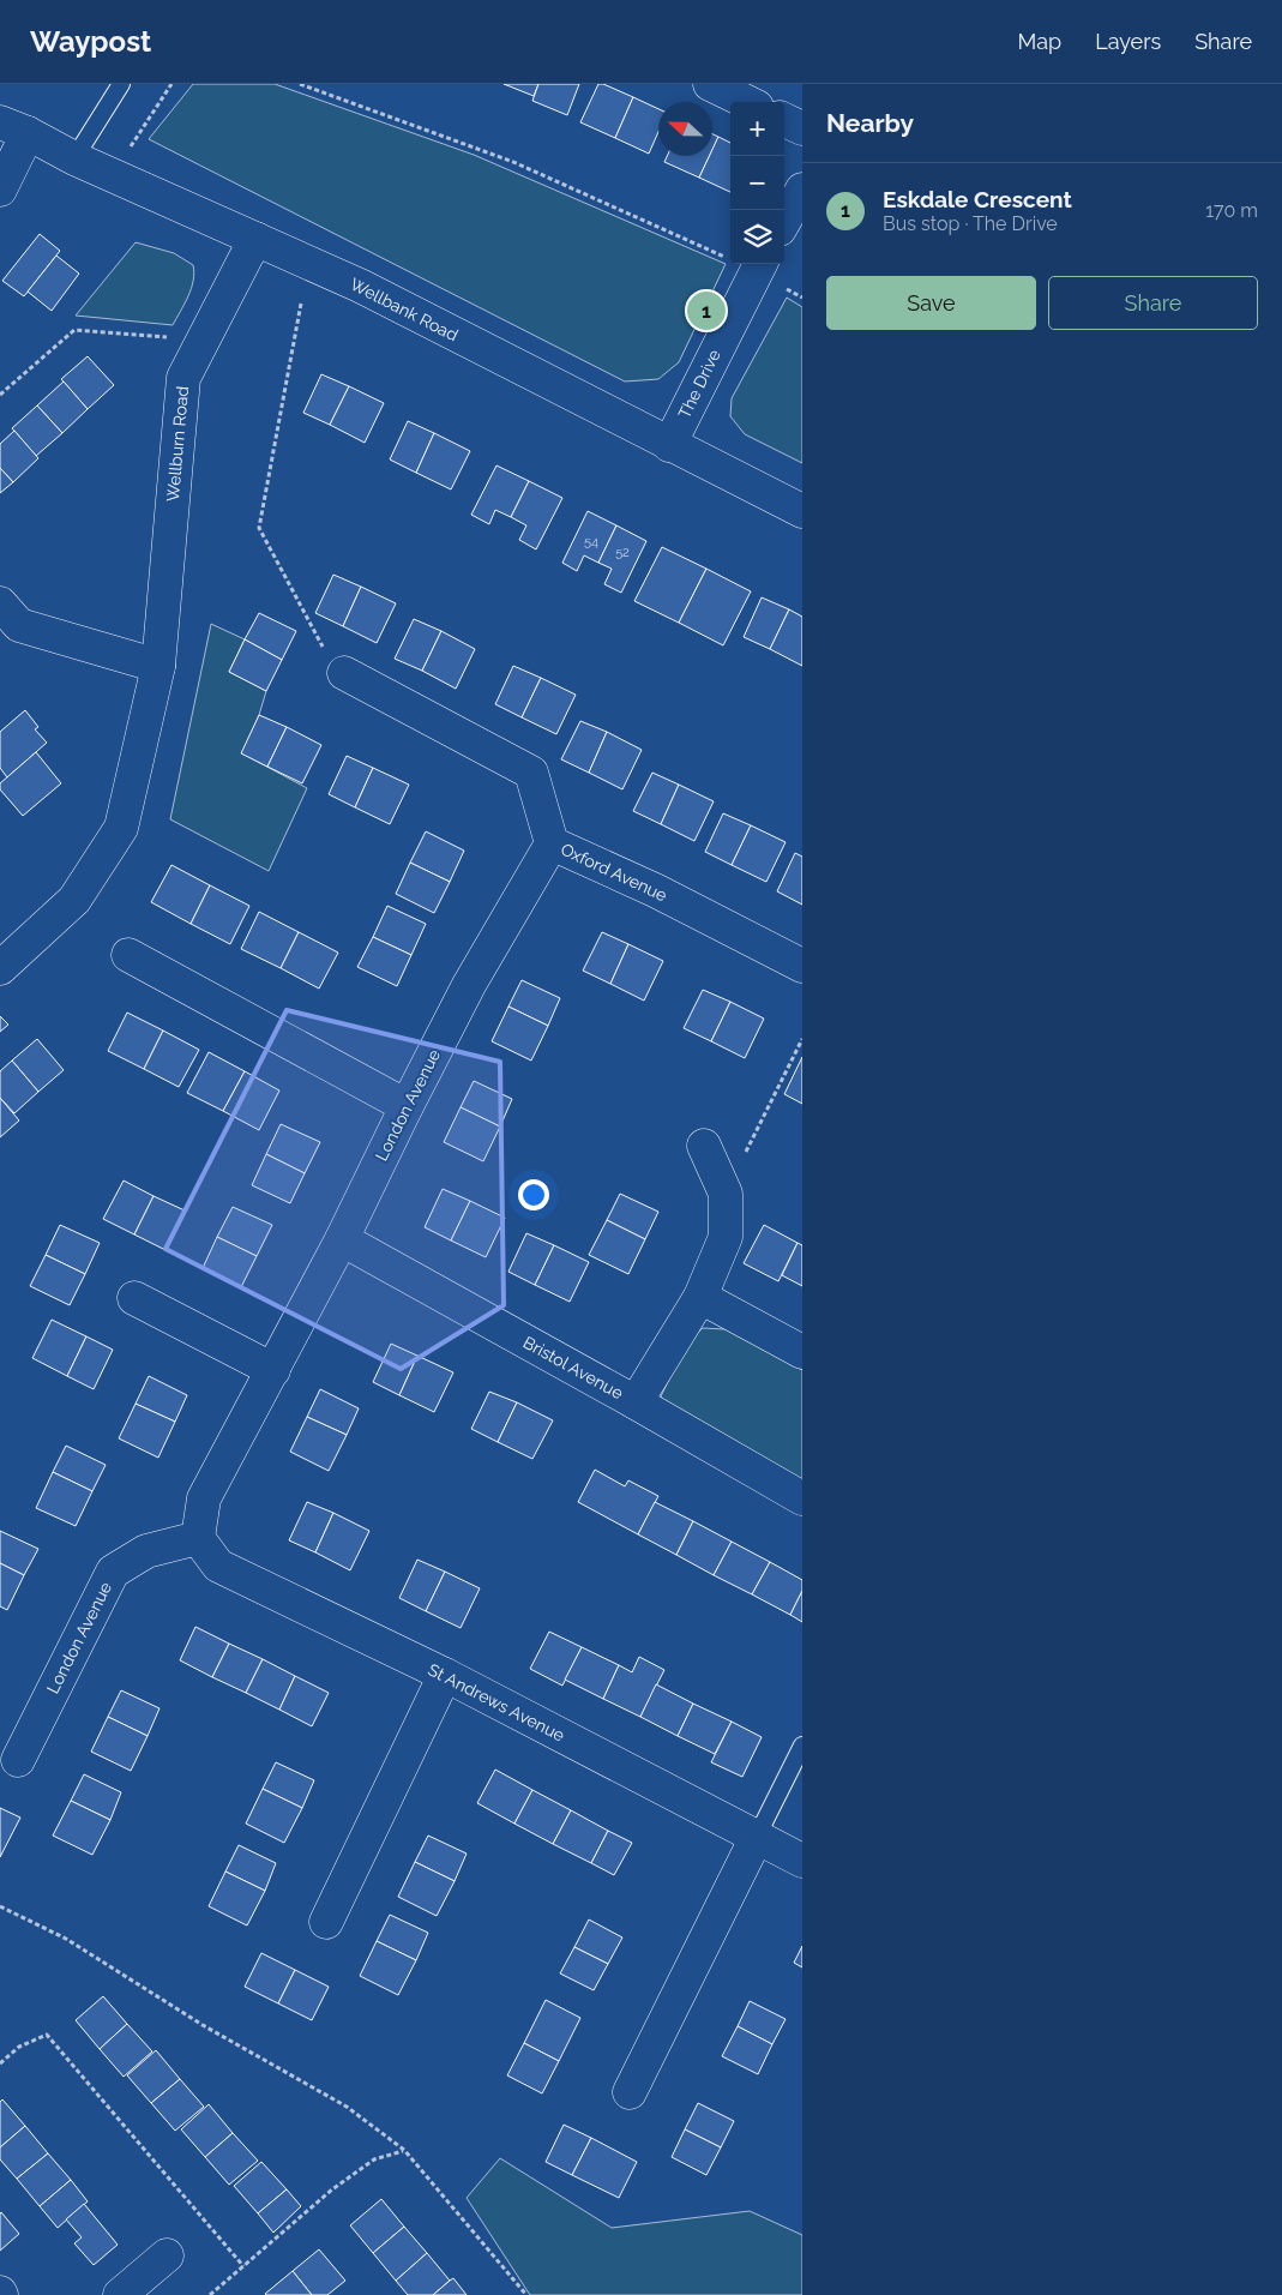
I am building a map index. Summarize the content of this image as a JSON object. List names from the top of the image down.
{
  "streets": {
    "street": [
      "Wellbank Road",
      "The Drive",
      "Wellburn Road",
      "Oxford Avenue",
      "London Avenue",
      "Bristol Avenue",
      "St Andrews Avenue"
    ]
  },
  "crossings": [
    ["Wellbank Road", "The Drive"],
    ["Wellbank Road", "Wellburn Road"],
    ["Oxford Avenue", "London Avenue"],
    ["London Avenue", "Bristol Avenue"],
    ["London Avenue", "St Andrews Avenue"]
  ],
  "house_numbers": ["54", "52"],
  "north": "left",
  "page": {
    "header": "Waypost",
    "nav": ["Map", "Layers", "Share"],
    "heading": "Nearby",
    "map_buttons": ["+", "−"],
    "list": [
      {
        "mark": "1",
        "name": "Eskdale Crescent",
        "note": "Bus stop · The Drive",
        "value": "170 m"
      }
    ],
    "buttons": ["Save", "Share"],
    "pins": "1"
  }
}
